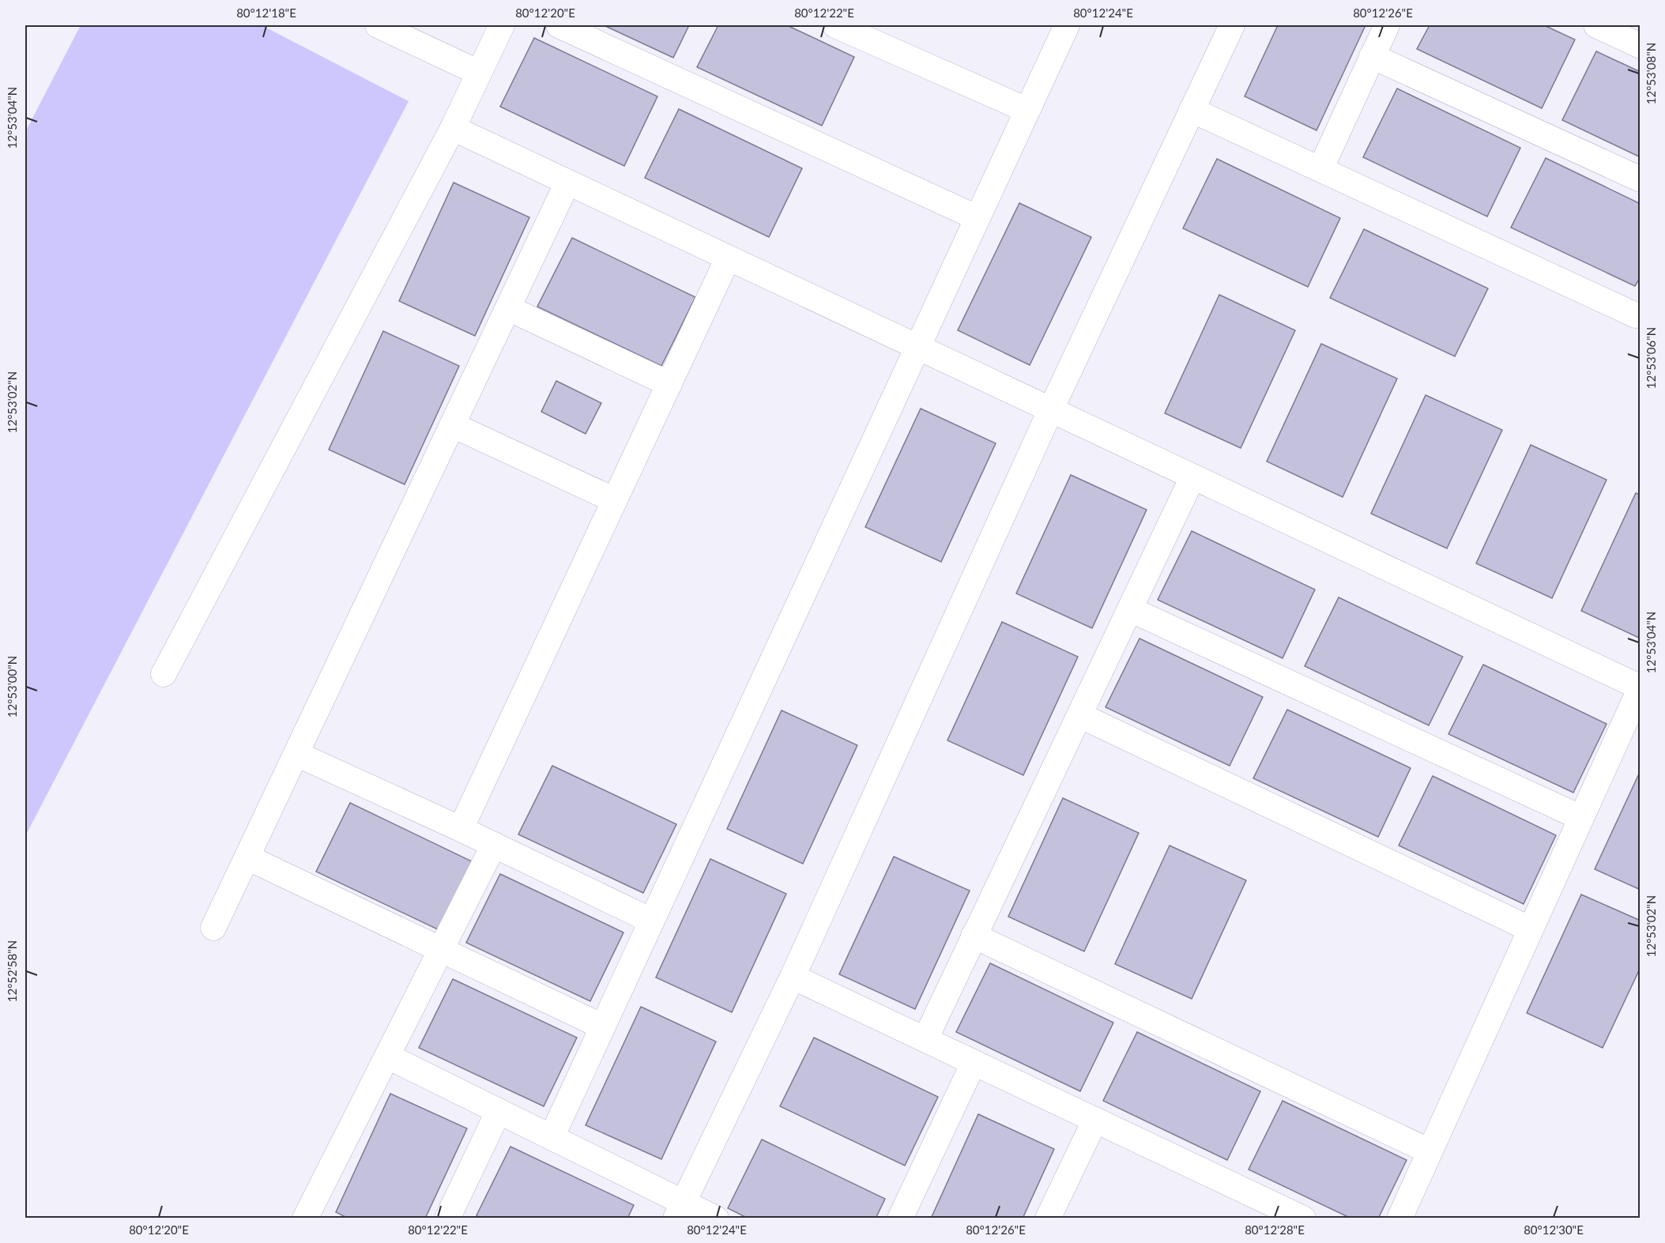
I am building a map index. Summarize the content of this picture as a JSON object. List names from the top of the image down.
{
  "coordinates": [
    "80°12'18\"E",
    "80°12'20\"E",
    "80°12'22\"E",
    "80°12'24\"E",
    "80°12'26\"E",
    "12°53'08\"N",
    "12°53'04\"N",
    "12°53'06\"N",
    "12°53'02\"N",
    "12°53'00\"N",
    "12°52'58\"N",
    "80°12'28\"E",
    "80°12'30\"E"
  ]
}
